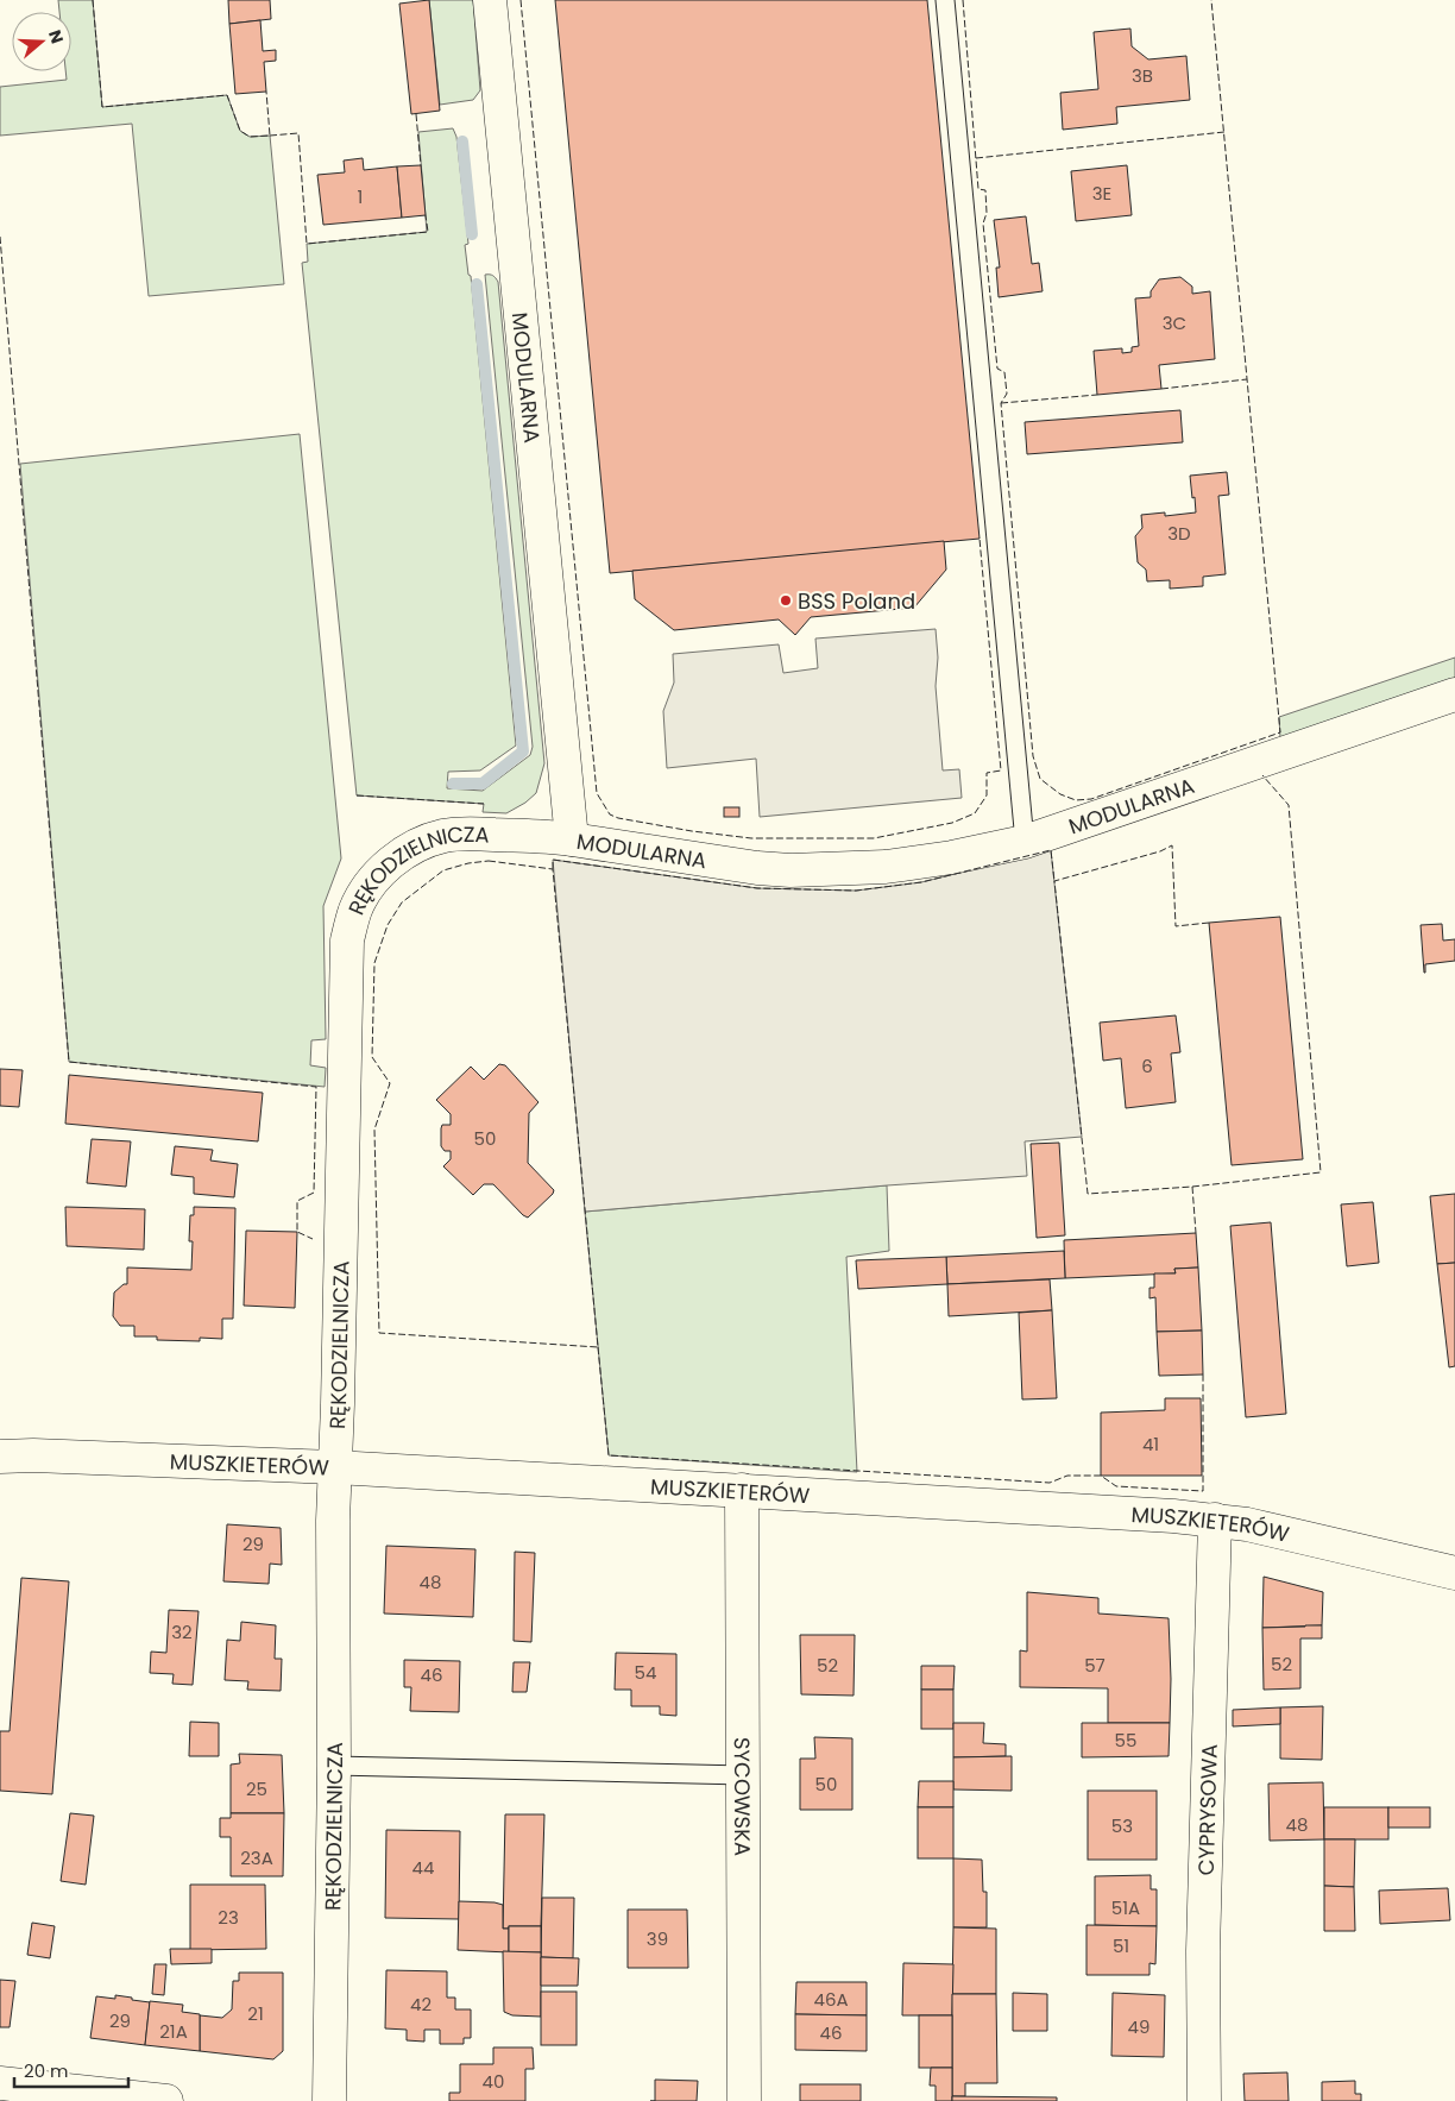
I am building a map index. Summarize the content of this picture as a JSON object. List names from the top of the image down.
{
  "streets": {
    "street": [
      "MODULARNA",
      "RĘKODZIELNICZA",
      "MUSZKIETERÓW",
      "SYCOWSKA",
      "CYPRYSOWA"
    ]
  },
  "crossings": [
    ["MODULARNA", "RĘKODZIELNICZA"],
    ["RĘKODZIELNICZA", "MUSZKIETERÓW"],
    ["MUSZKIETERÓW", "SYCOWSKA"],
    ["MUSZKIETERÓW", "CYPRYSOWA"]
  ],
  "places": ["BSS Poland"],
  "house_numbers": [
    "3B",
    "3E",
    "1",
    "3C",
    "3D",
    "6",
    "50",
    "41",
    "29",
    "48",
    "32",
    "52",
    "52",
    "57",
    "54",
    "46",
    "55",
    "50",
    "25",
    "48",
    "53",
    "23A",
    "44",
    "51A",
    "23",
    "39",
    "51",
    "46A",
    "42",
    "21",
    "29",
    "49",
    "21A",
    "46",
    "40"
  ],
  "scale_bar": "20 m",
  "north": "right"
}
